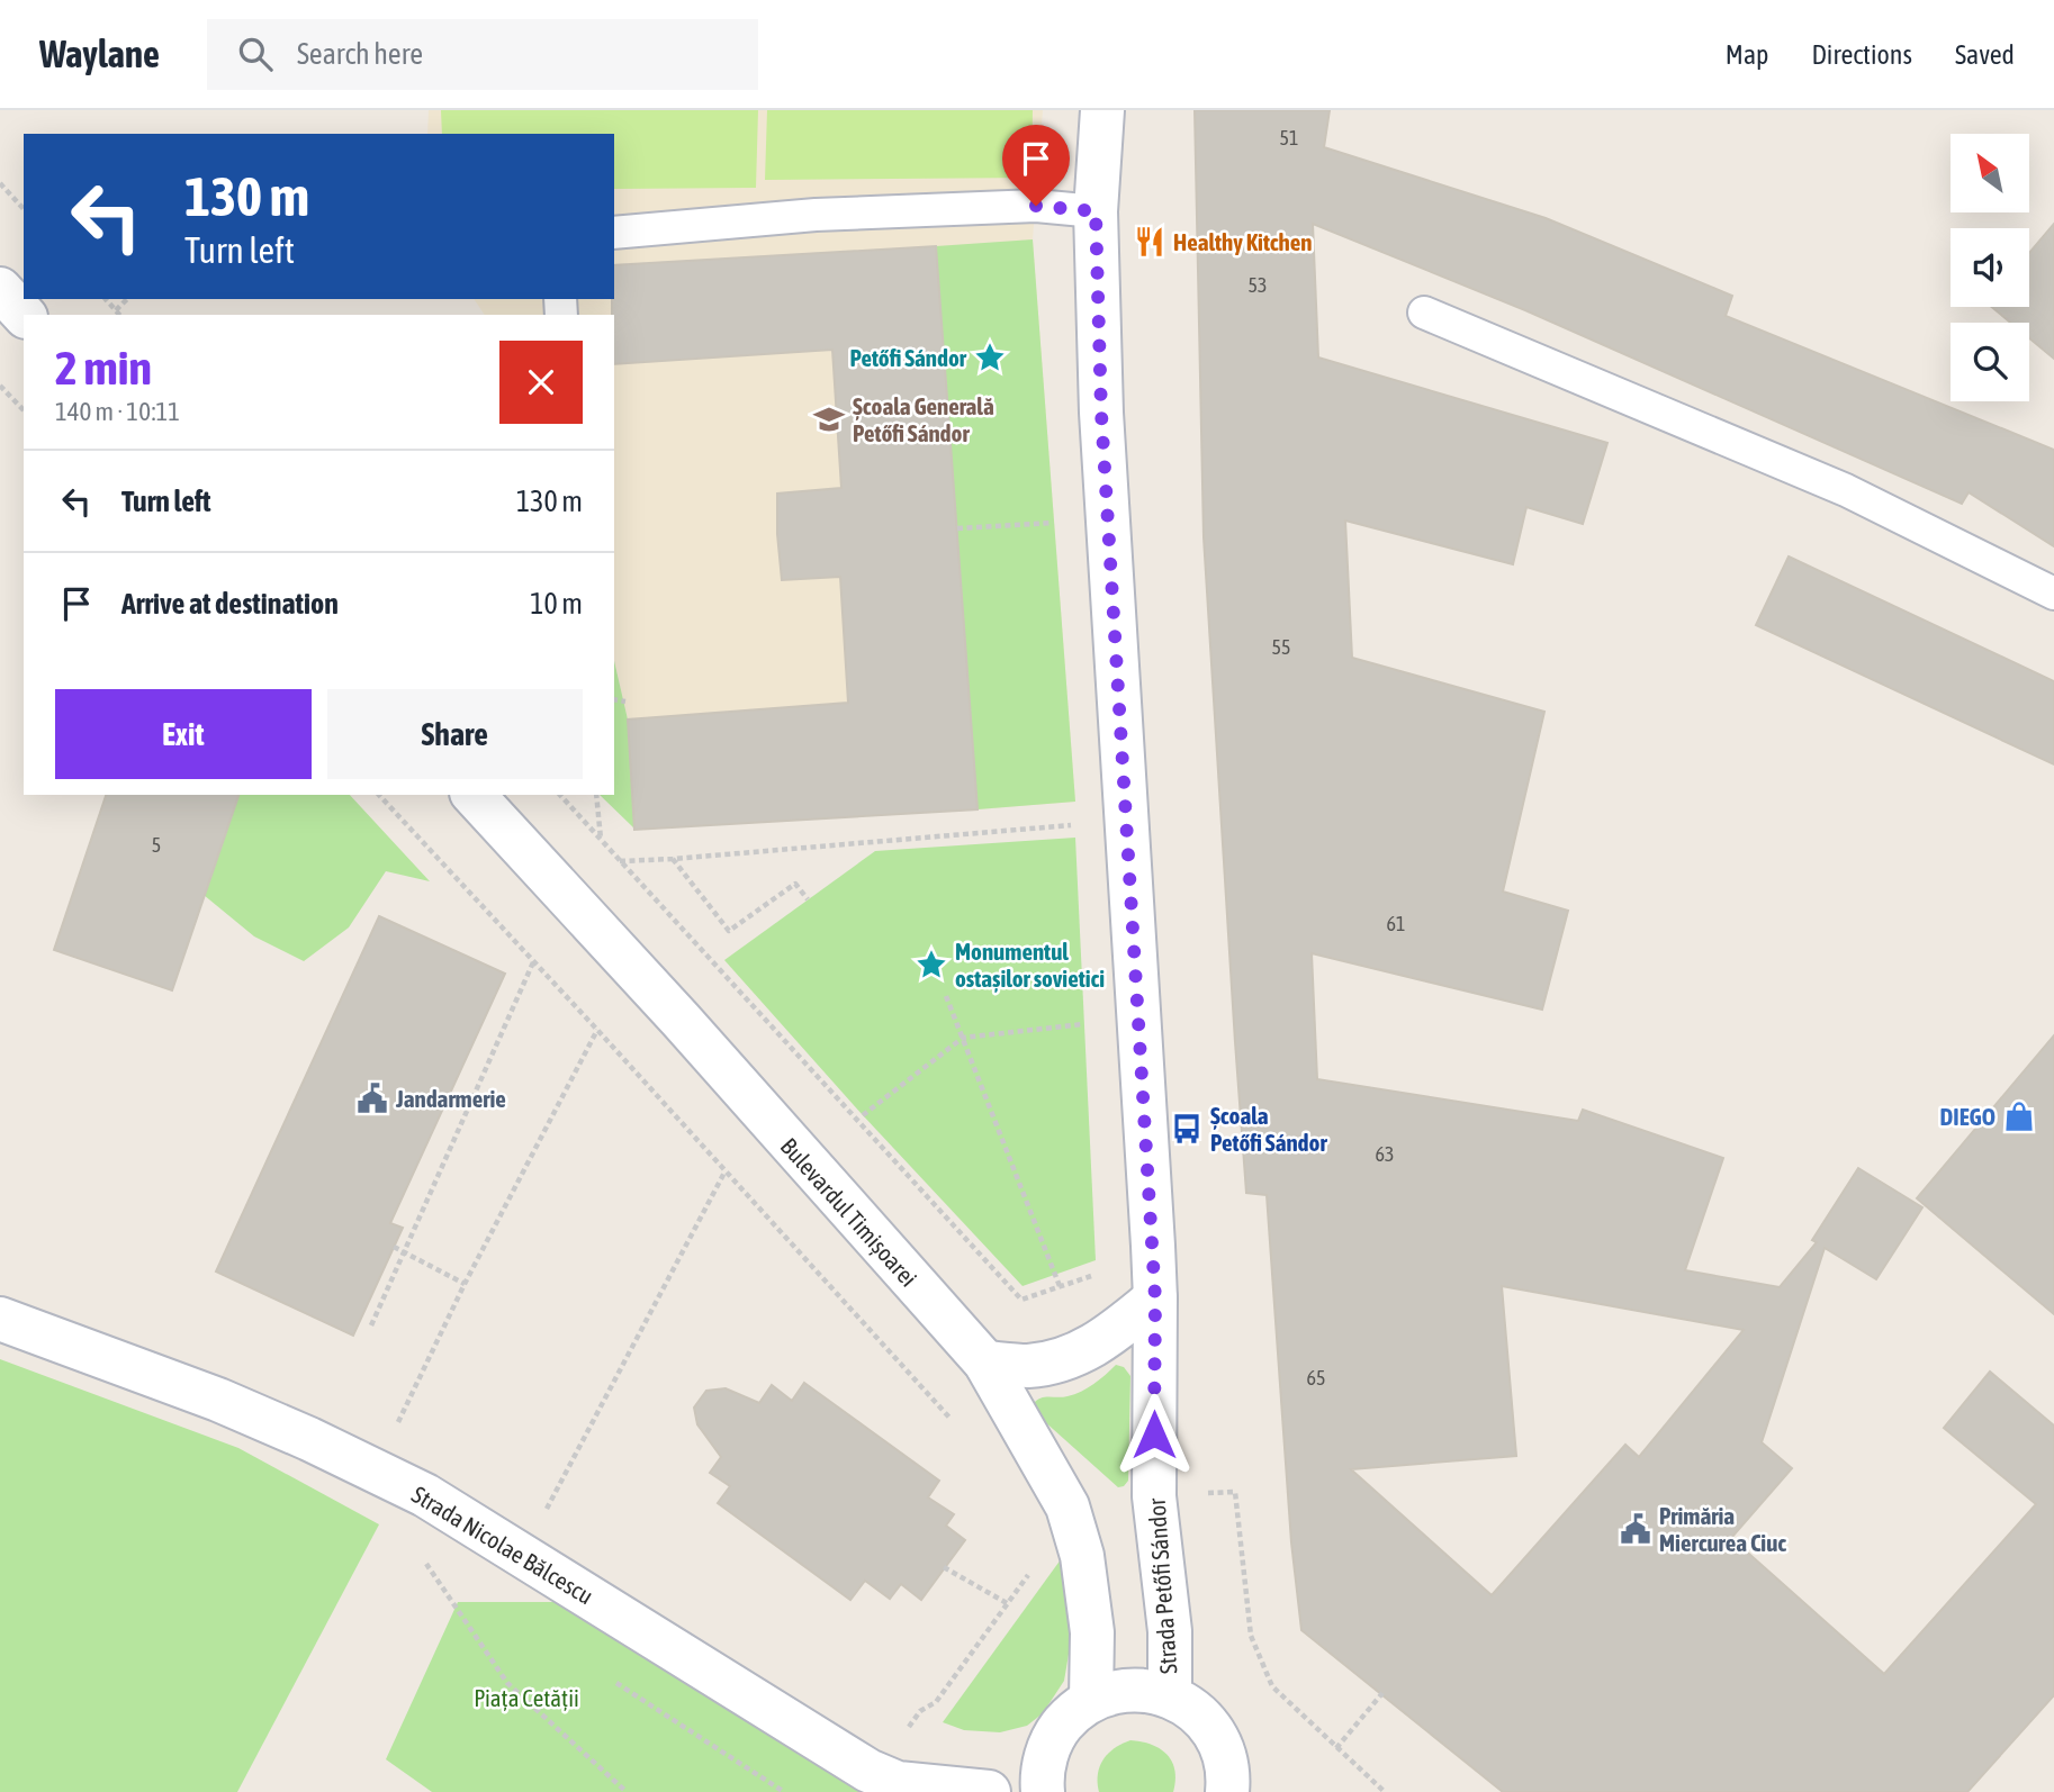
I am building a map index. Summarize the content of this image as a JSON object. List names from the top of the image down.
{
  "streets": {
    "street": ["Bulevardul Timișoarei", "Strada Nicolae Bălcescu", "Strada Petőfi Sándor"]
  },
  "parks": ["Piața Cetății"],
  "places": {
    "restaurant": ["Healthy Kitchen"],
    "place": ["Petőfi Sándor", "Monumentul ostașilor sovietici"],
    "school or university": ["Școala Generală Petőfi Sándor"],
    "public building": ["Jandarmerie", "Primăria Miercurea Ciuc"],
    "shop": ["DIEGO"],
    "bus stop": ["Școala Petőfi Sándor"]
  },
  "house_numbers": [
    "51",
    "53",
    "55",
    "5",
    "61",
    "63",
    "65"
  ],
  "north": "top left",
  "page": {
    "header": "Waylane",
    "search": "Search here",
    "nav": ["Map", "Directions", "Saved"],
    "turn": ["130 m", "Turn left"],
    "heading": ["2 min", "140 m · 10:11"],
    "list": [
      {
        "name": "Turn left",
        "value": "130 m"
      },
      {
        "name": "Arrive at destination",
        "value": "10 m"
      }
    ],
    "buttons": ["Exit", "Share"]
  }
}
